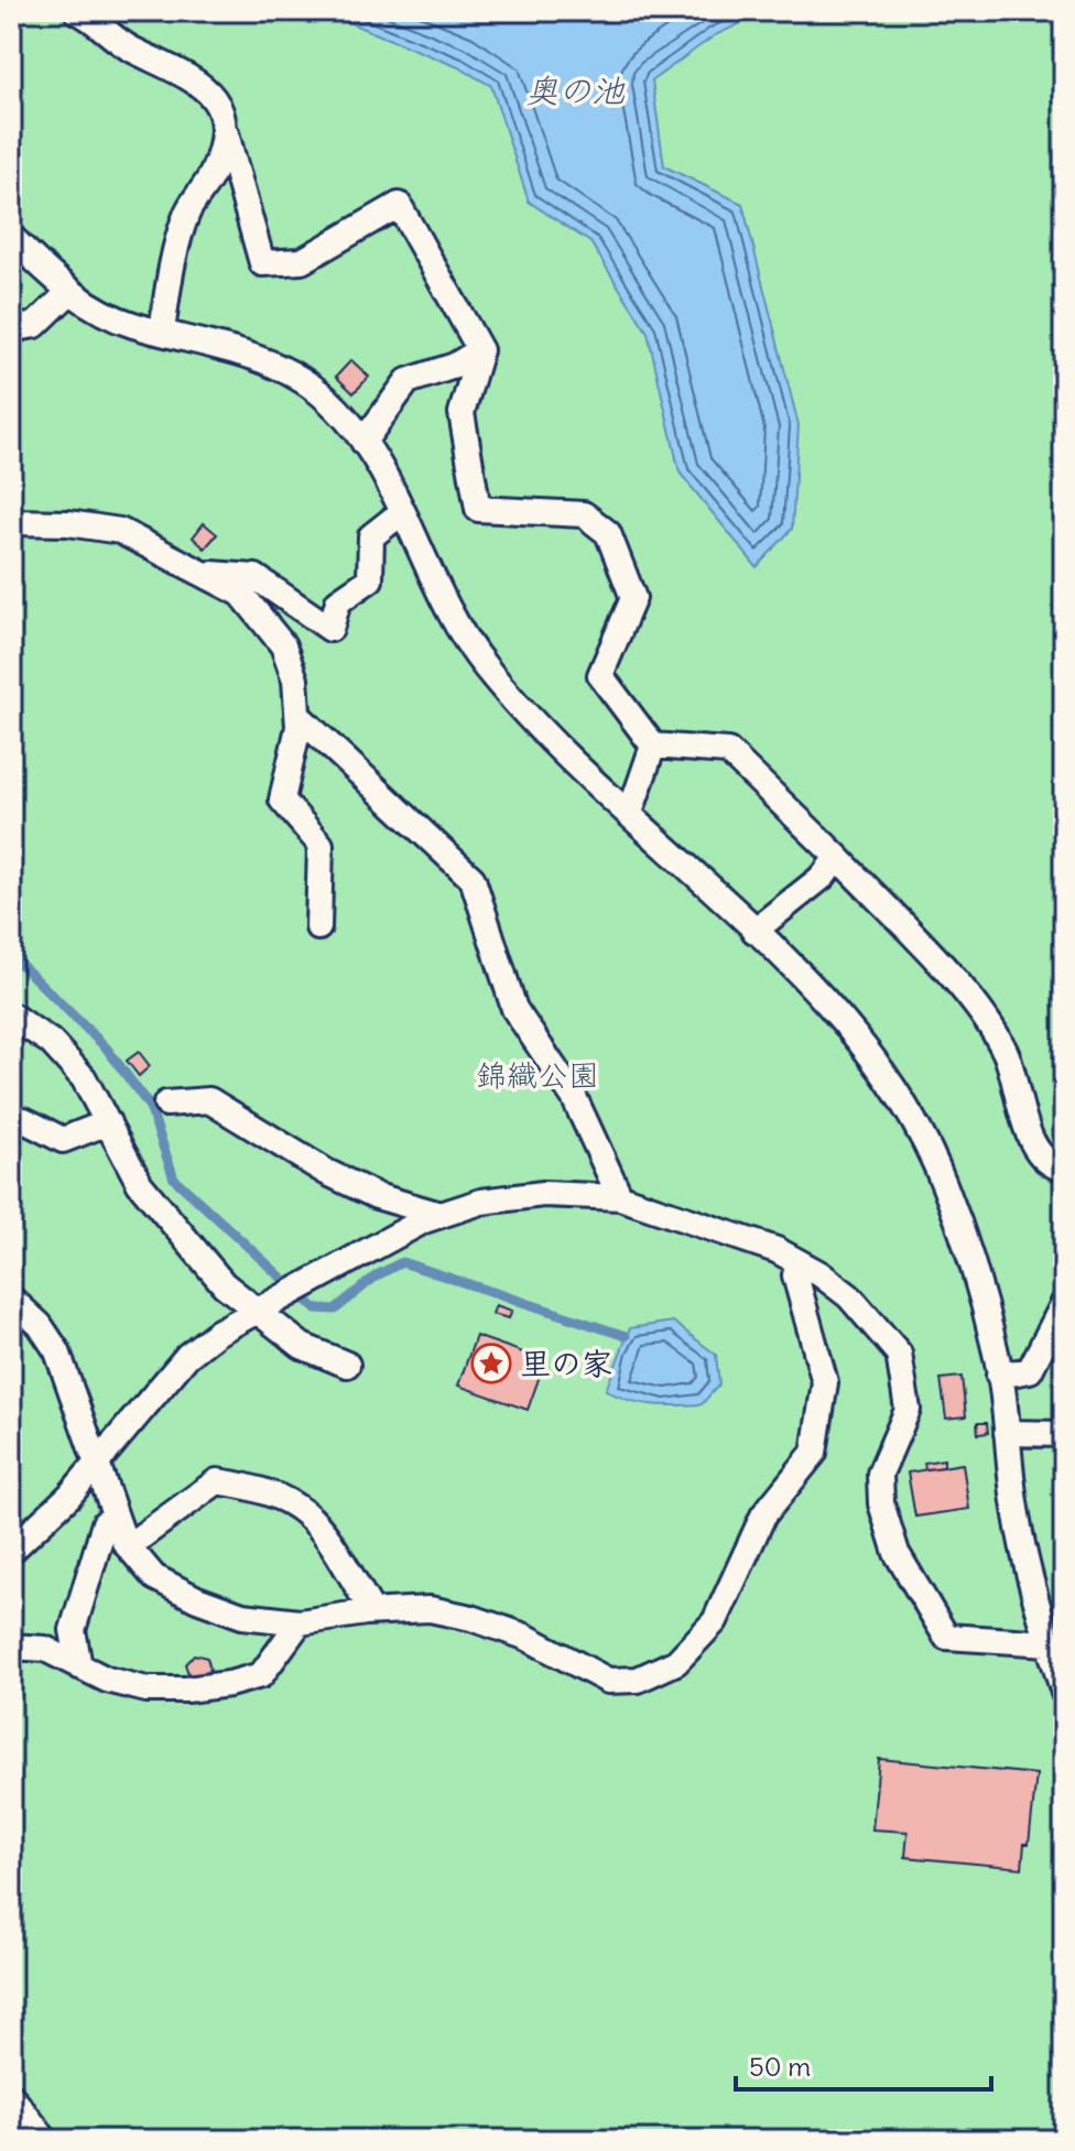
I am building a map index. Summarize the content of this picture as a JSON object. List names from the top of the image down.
{
  "water": ["奥の池"],
  "parks": ["錦織公園"],
  "places": {
    "place": ["里の家"]
  },
  "scale_bar": "50 m"
}
